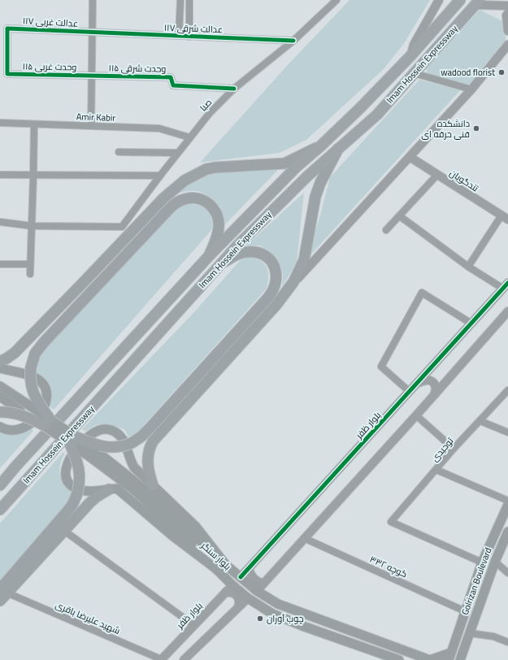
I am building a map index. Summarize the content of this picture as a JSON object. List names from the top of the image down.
{
  "streets": {
    "highway": ["Imam Hossein Expressway"],
    "main road": ["بلوار سنگر", "Golrizan Boulevard"],
    "street": [
      "۱۱۷ عدالت غربی",
      "۱۱۷ عدالت شرقی",
      "۱۱۵ وحدت غربی",
      "۱۱۵ وحدت شرقی",
      "صبا",
      "Amir Kabir",
      "تندگویان",
      "بلوار ظفر",
      "توحیدی",
      "کوچه ۳۳۲",
      "شهید علیرضا باقری"
    ]
  },
  "crossings": [
    ["۱۱۷ عدالت غربی", "۱۱۷ عدالت شرقی"],
    ["۱۱۷ عدالت غربی", "۱۱۵ وحدت غربی"],
    ["۱۱۷ عدالت شرقی", "صبا"],
    ["۱۱۵ وحدت غربی", "۱۱۵ وحدت شرقی"],
    ["۱۱۵ وحدت شرقی", "صبا"],
    ["صبا", "Amir Kabir"],
    ["بلوار ظفر", "بلوار سنگر"],
    ["بلوار ظفر", "شهید علیرضا باقری"],
    ["توحیدی", "Golrizan Boulevard"],
    ["کوچه ۳۳۲", "Golrizan Boulevard"]
  ],
  "places": ["wadood florist", "دانشکده فنی حرفه ای", "چوب آوران"]
}
